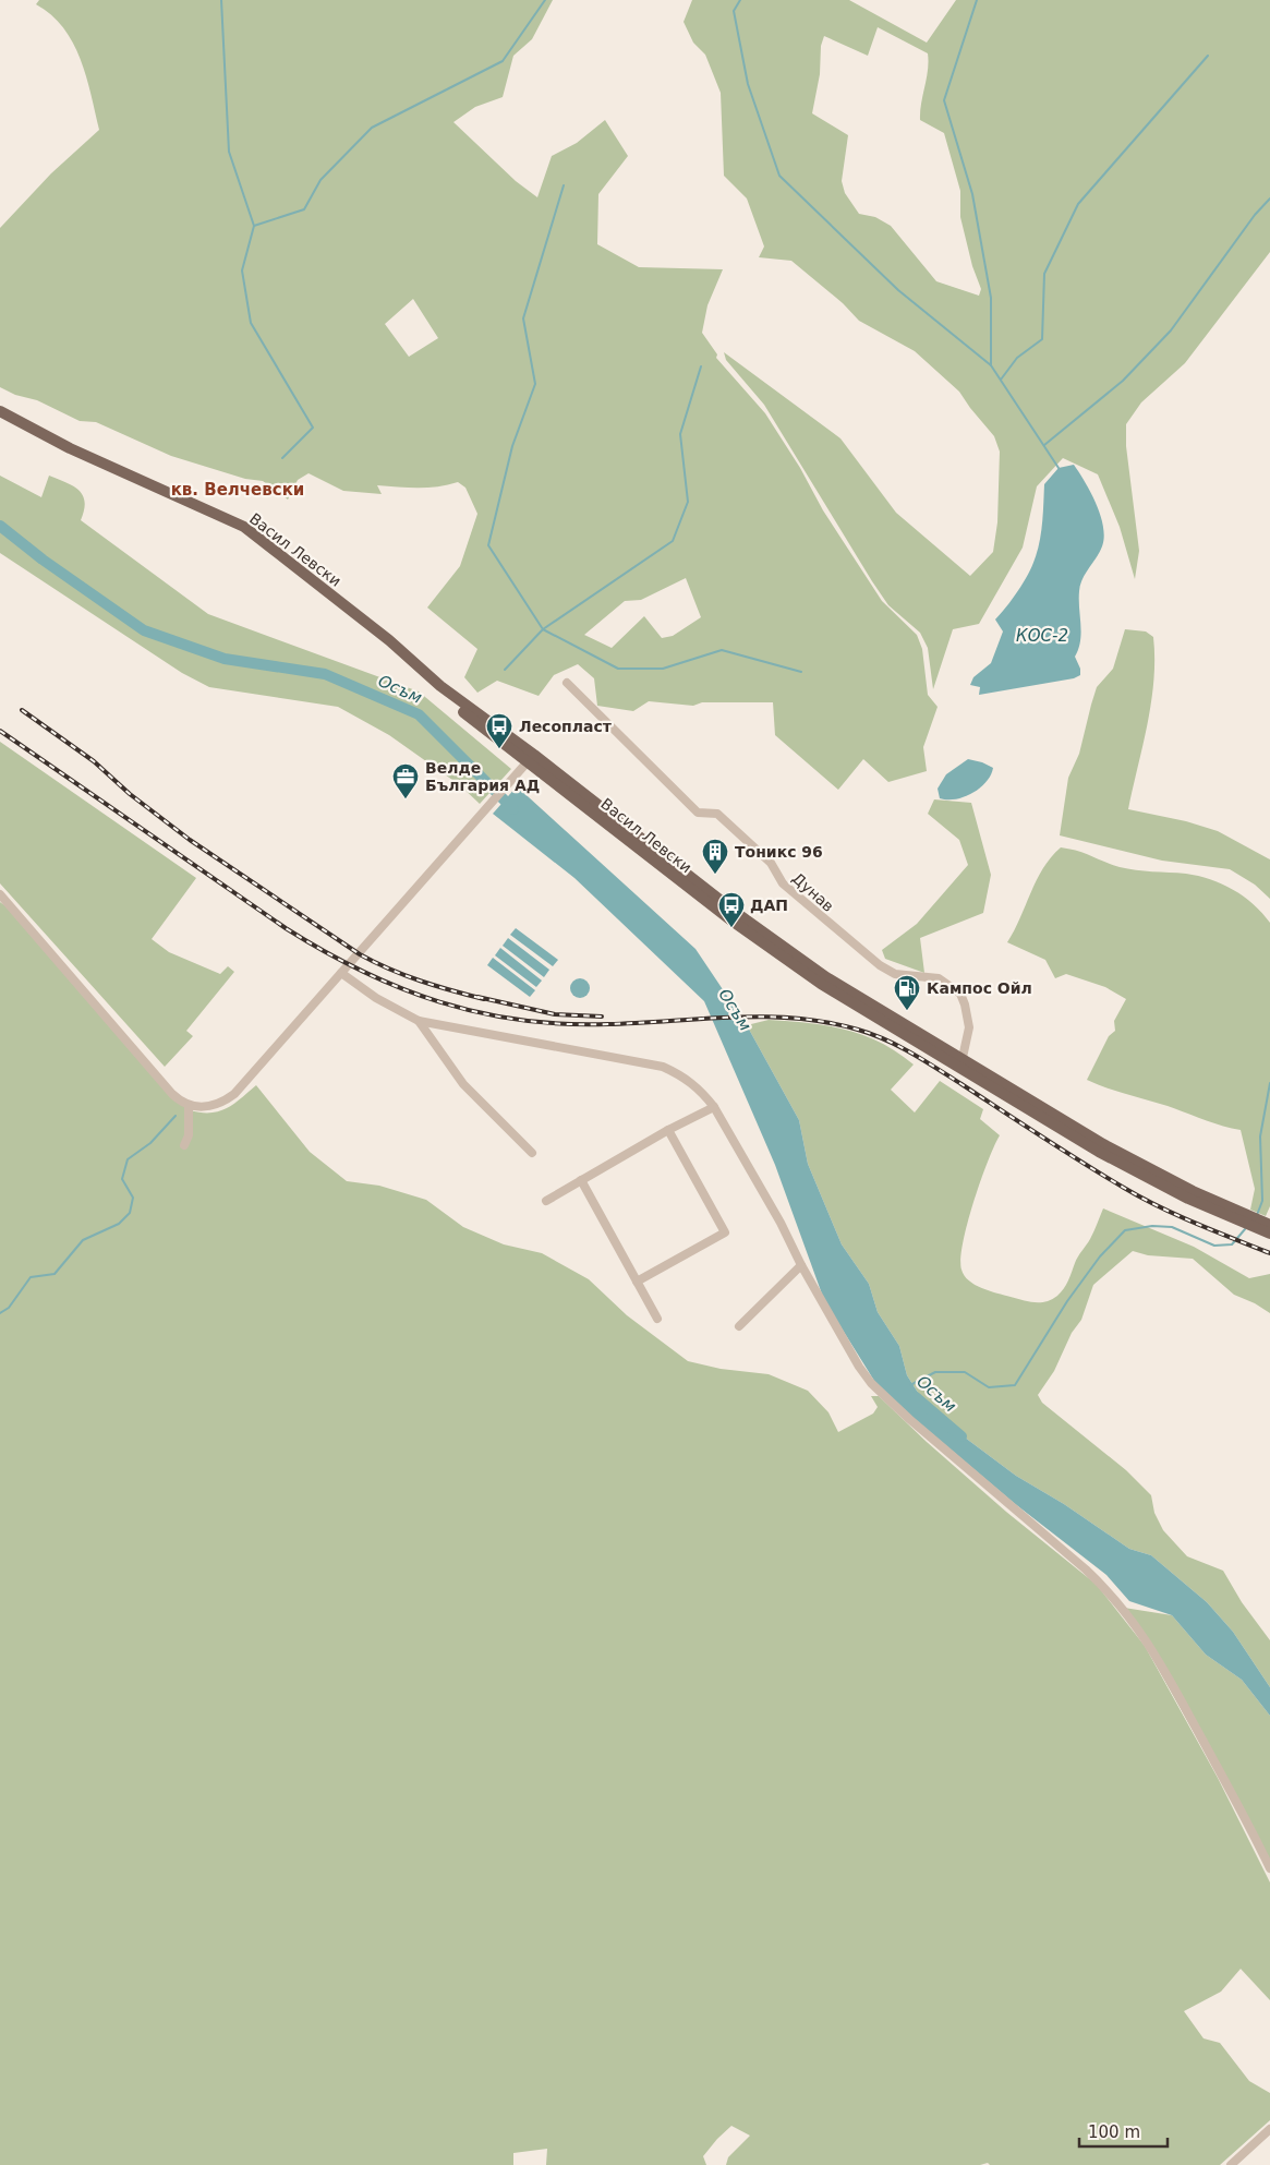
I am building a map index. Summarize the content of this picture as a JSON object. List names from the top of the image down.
{
  "streets": {
    "main road": ["Васил Левски"],
    "street": ["Дунав"]
  },
  "crossings": [
    ["Васил Левски", "Дунав"]
  ],
  "districts": ["кв. Велчевски"],
  "water": ["КОС-2", "Осъм"],
  "places": {
    "bus stop": ["Лесопласт", "ДАП"],
    "office": ["Велде България АД"],
    "building": ["Тоникс 96"],
    "fuel station": ["Кампос Ойл"]
  },
  "scale_bar": "100 m"
}
